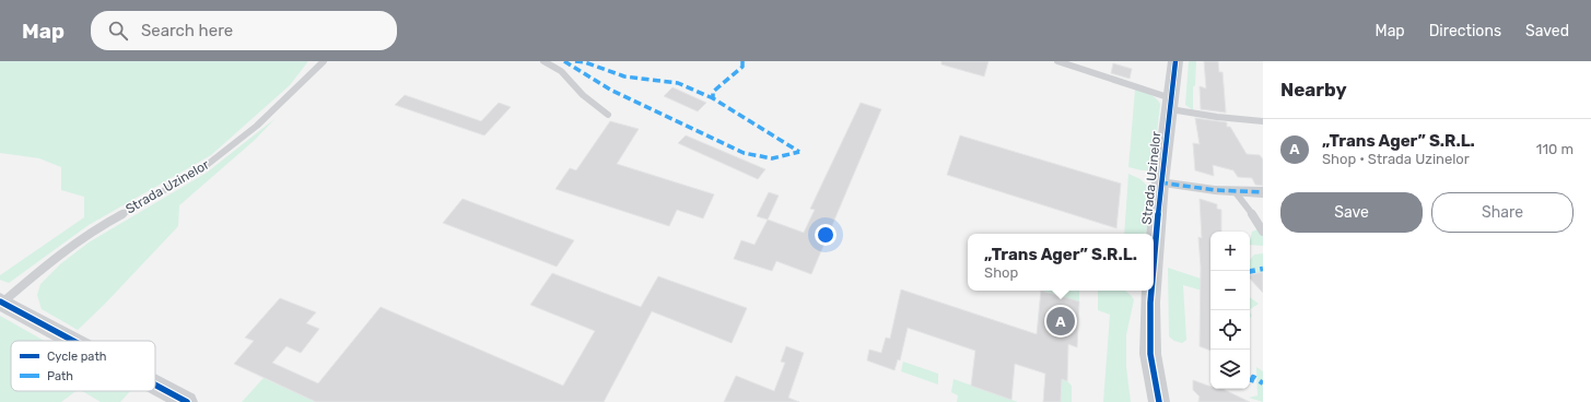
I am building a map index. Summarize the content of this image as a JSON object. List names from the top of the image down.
{
  "streets": {
    "street": ["Strada Uzinelor"]
  },
  "legend": ["Cycle path", "Path"],
  "page": {
    "header": "Map",
    "search": "Search here",
    "nav": ["Map", "Directions", "Saved"],
    "heading": "Nearby",
    "list": [
      {
        "mark": "A",
        "name": "„Trans Ager” S.R.L.",
        "note": "Shop · Strada Uzinelor",
        "value": "110 m"
      }
    ],
    "buttons": ["Save", "Share"],
    "map_buttons": ["+", "−"],
    "popup": ["„Trans Ager” S.R.L.", "Shop"],
    "pins": "A"
  }
}
